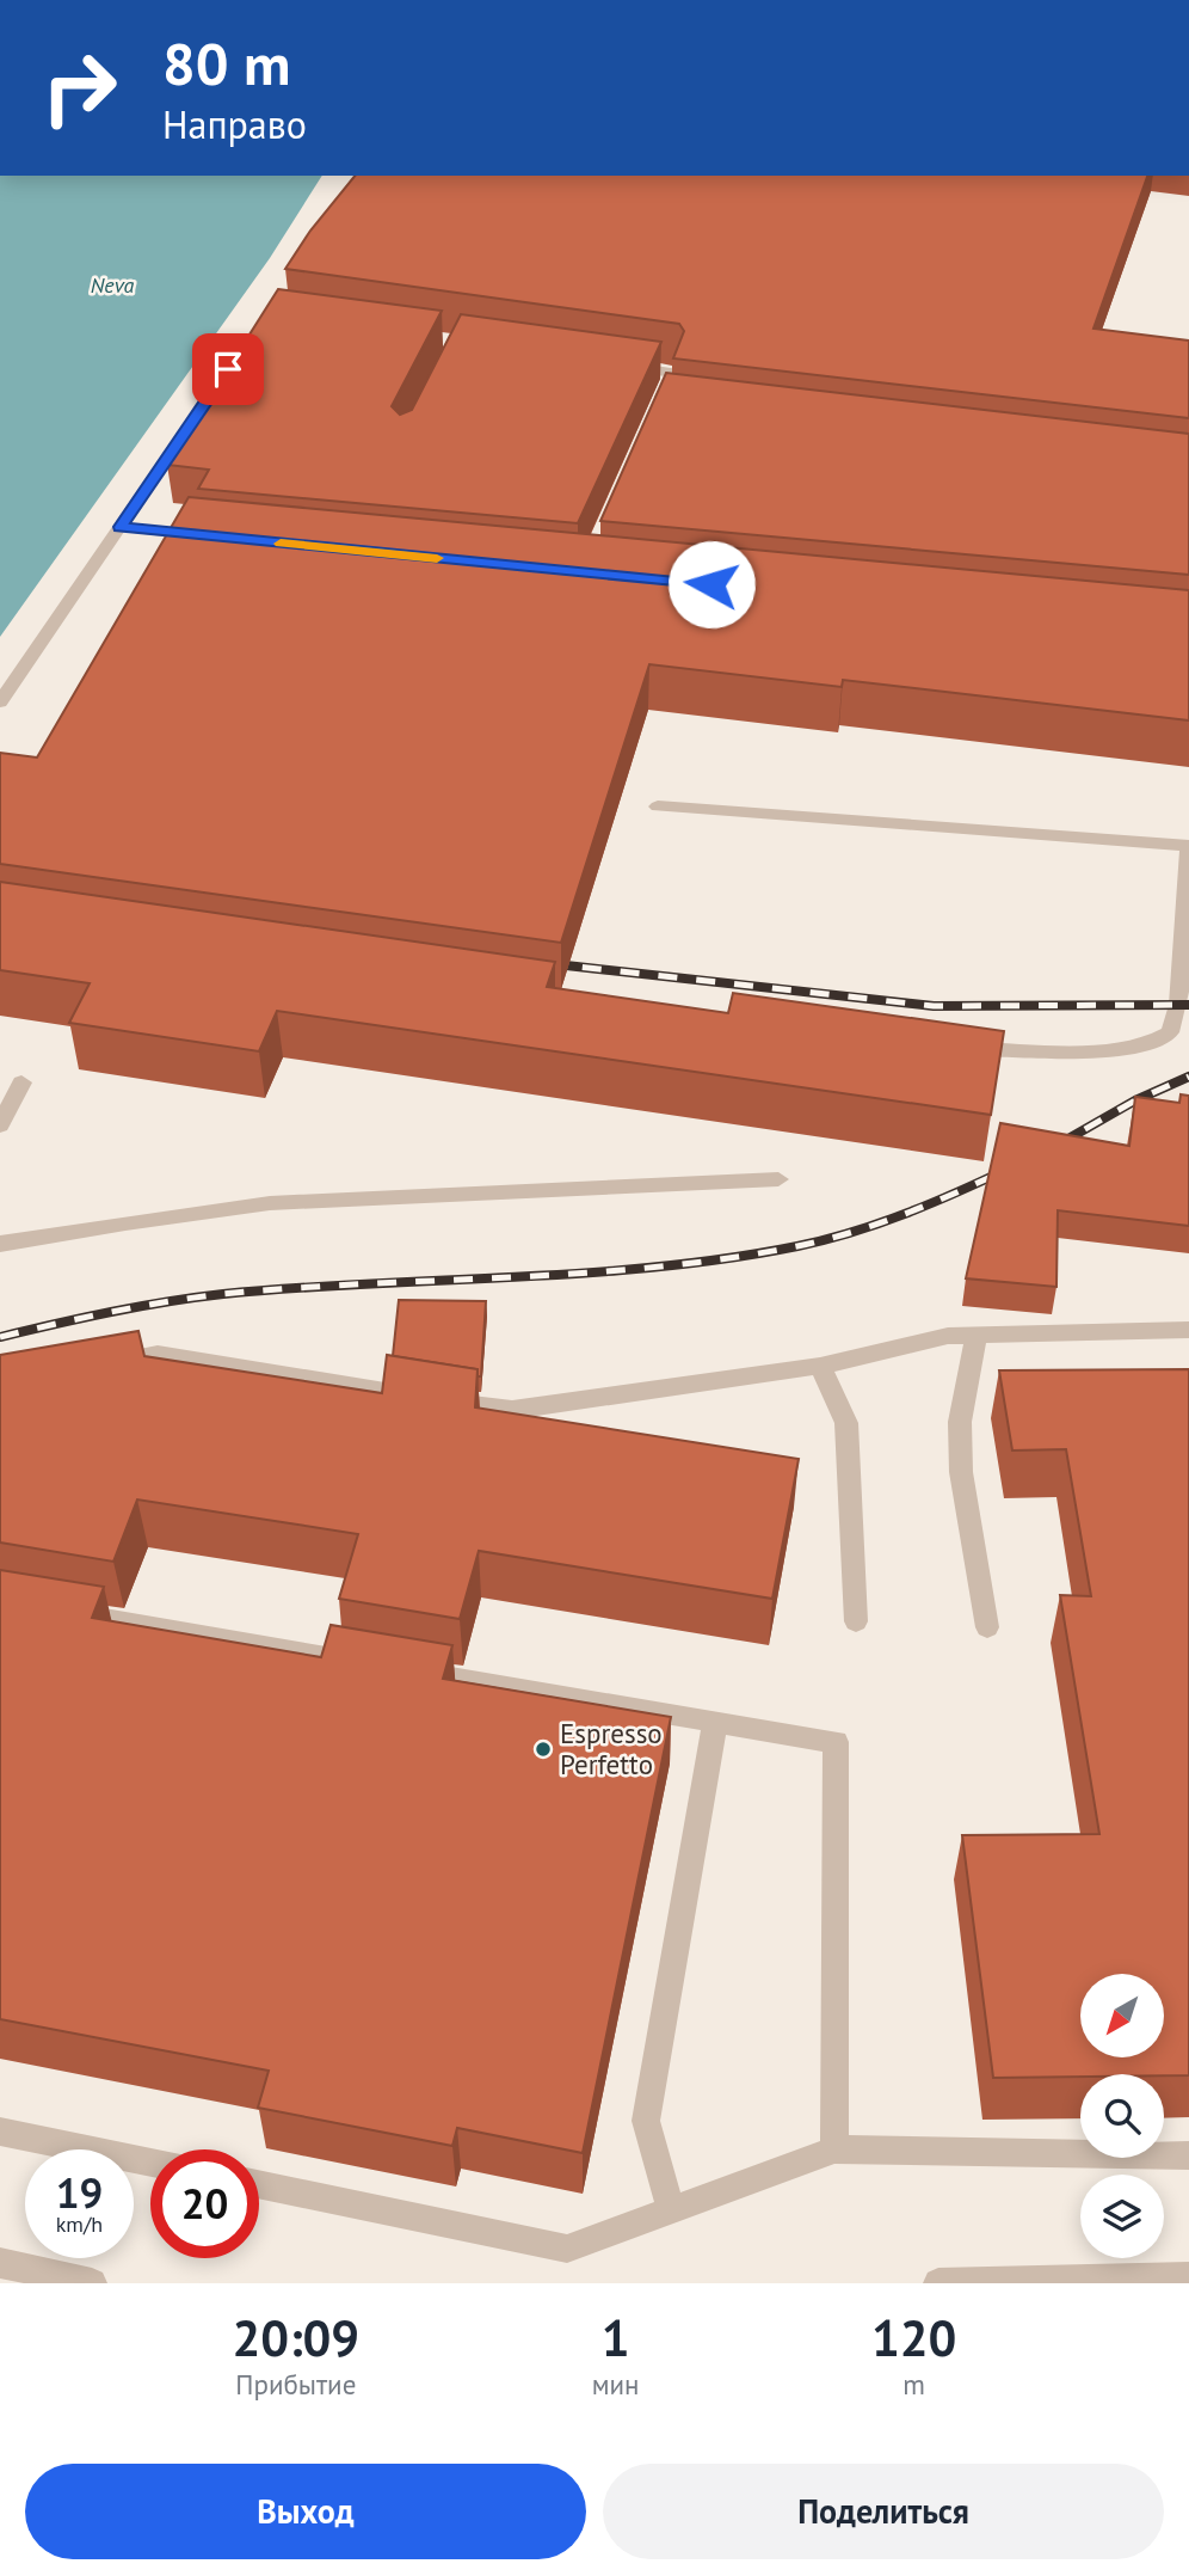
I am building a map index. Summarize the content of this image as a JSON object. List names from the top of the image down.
{
  "water": ["Neva"],
  "places": ["Espresso Perfetto"],
  "north": "bottom left",
  "page": {
    "turn": ["80 m", "Направо"],
    "speed": "19 km/h",
    "limit": "20",
    "eta": [
      "20:09",
      "Прибытие",
      "1",
      "мин",
      "120",
      "m"
    ],
    "buttons": ["Выход", "Поделиться"]
  }
}
